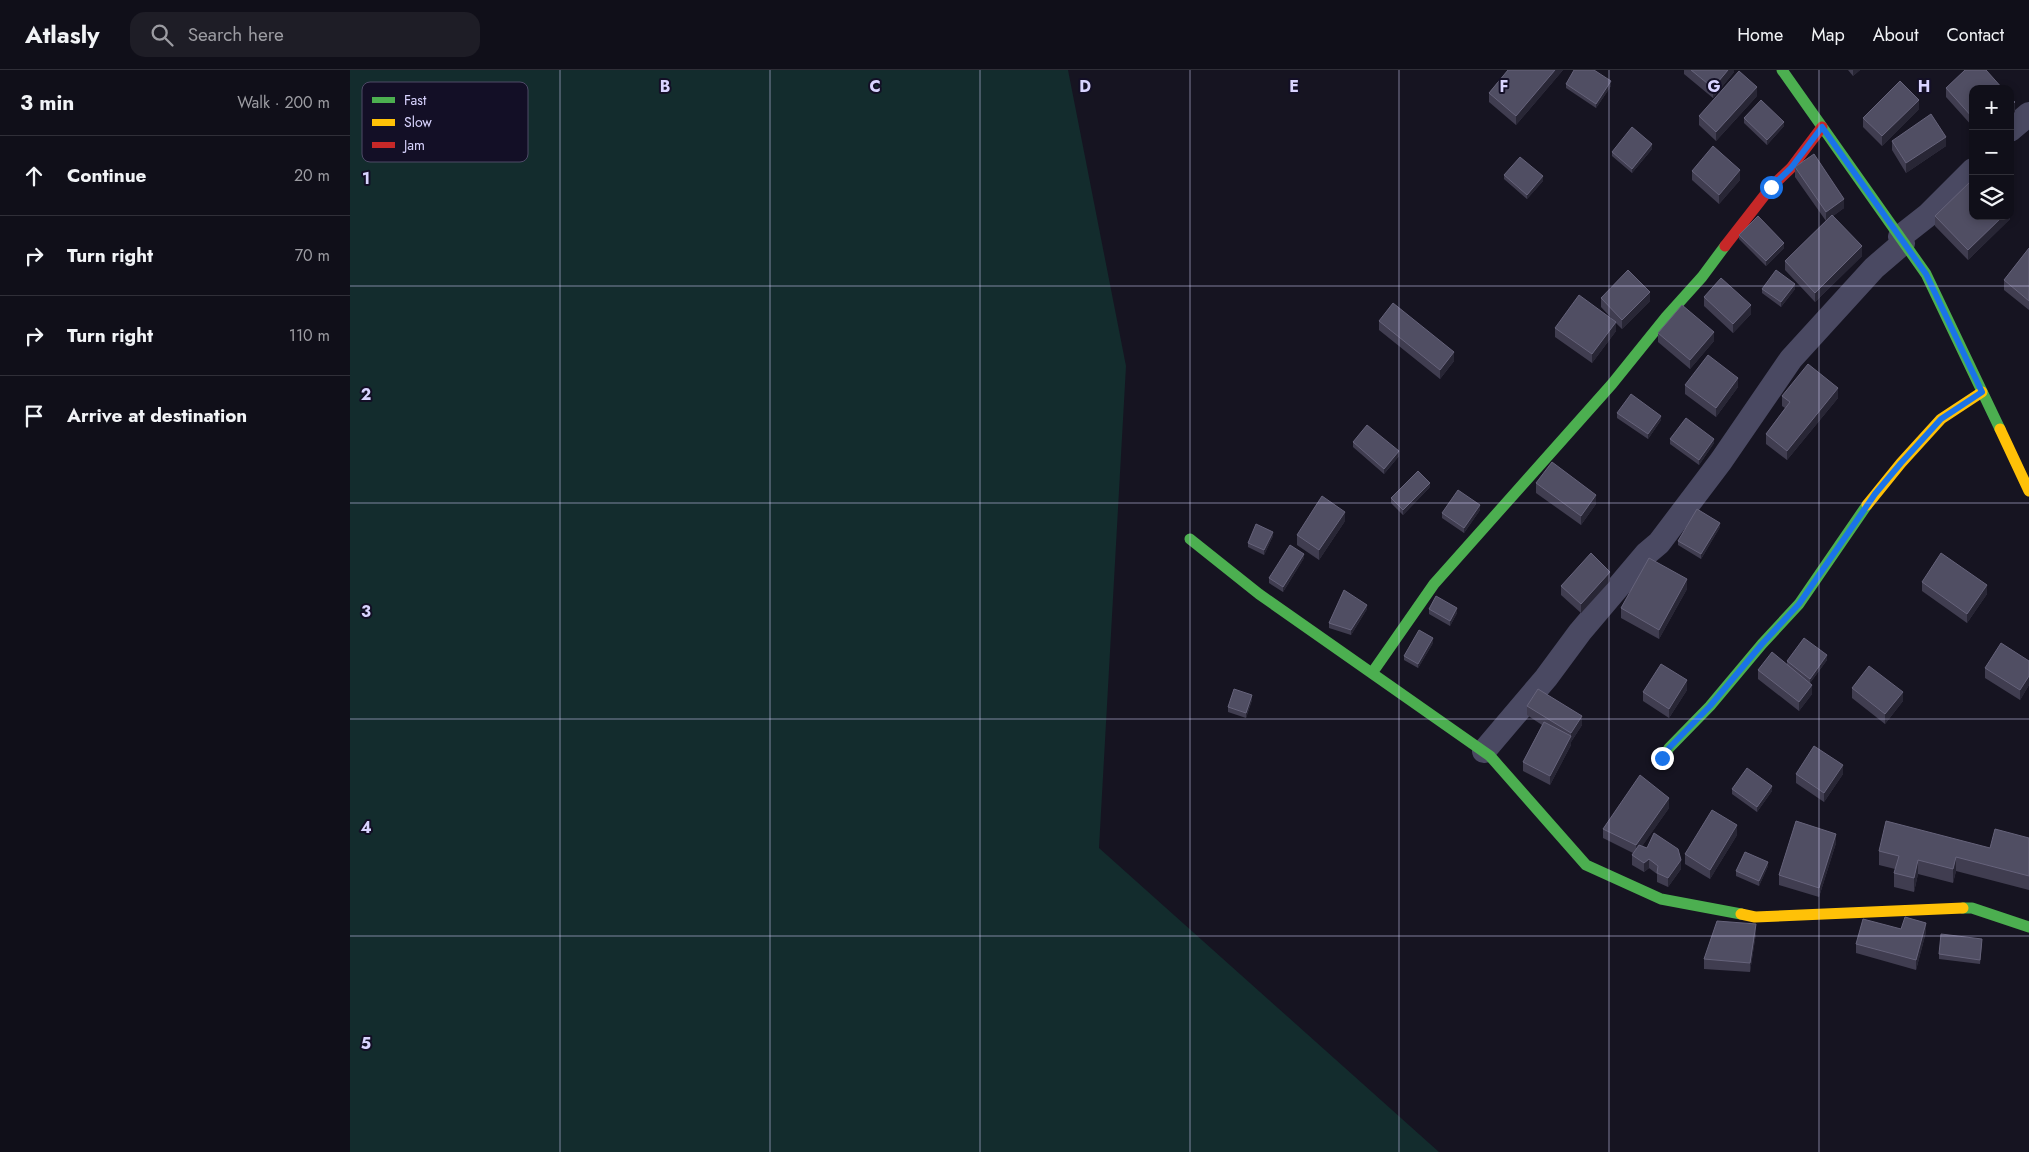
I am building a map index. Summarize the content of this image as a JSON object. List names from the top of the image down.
{
  "legend": ["Fast", "Slow", "Jam"],
  "page": {
    "header": "Atlasly",
    "search": "Search here",
    "nav": [
      "Home",
      "Map",
      "About",
      "Contact"
    ],
    "heading": ["3 min", "Walk · 200 m"],
    "map_buttons": ["+", "−"],
    "list": [
      ["Continue", "20 m"],
      ["Turn right", "70 m"],
      ["Turn right", "110 m"],
      "Arrive at destination"
    ]
  },
  "grid": {
    "columns": [
      "B",
      "C",
      "D",
      "E",
      "F",
      "G",
      "H"
    ],
    "rows": [
      "1",
      "2",
      "3",
      "4",
      "5"
    ]
  }
}
